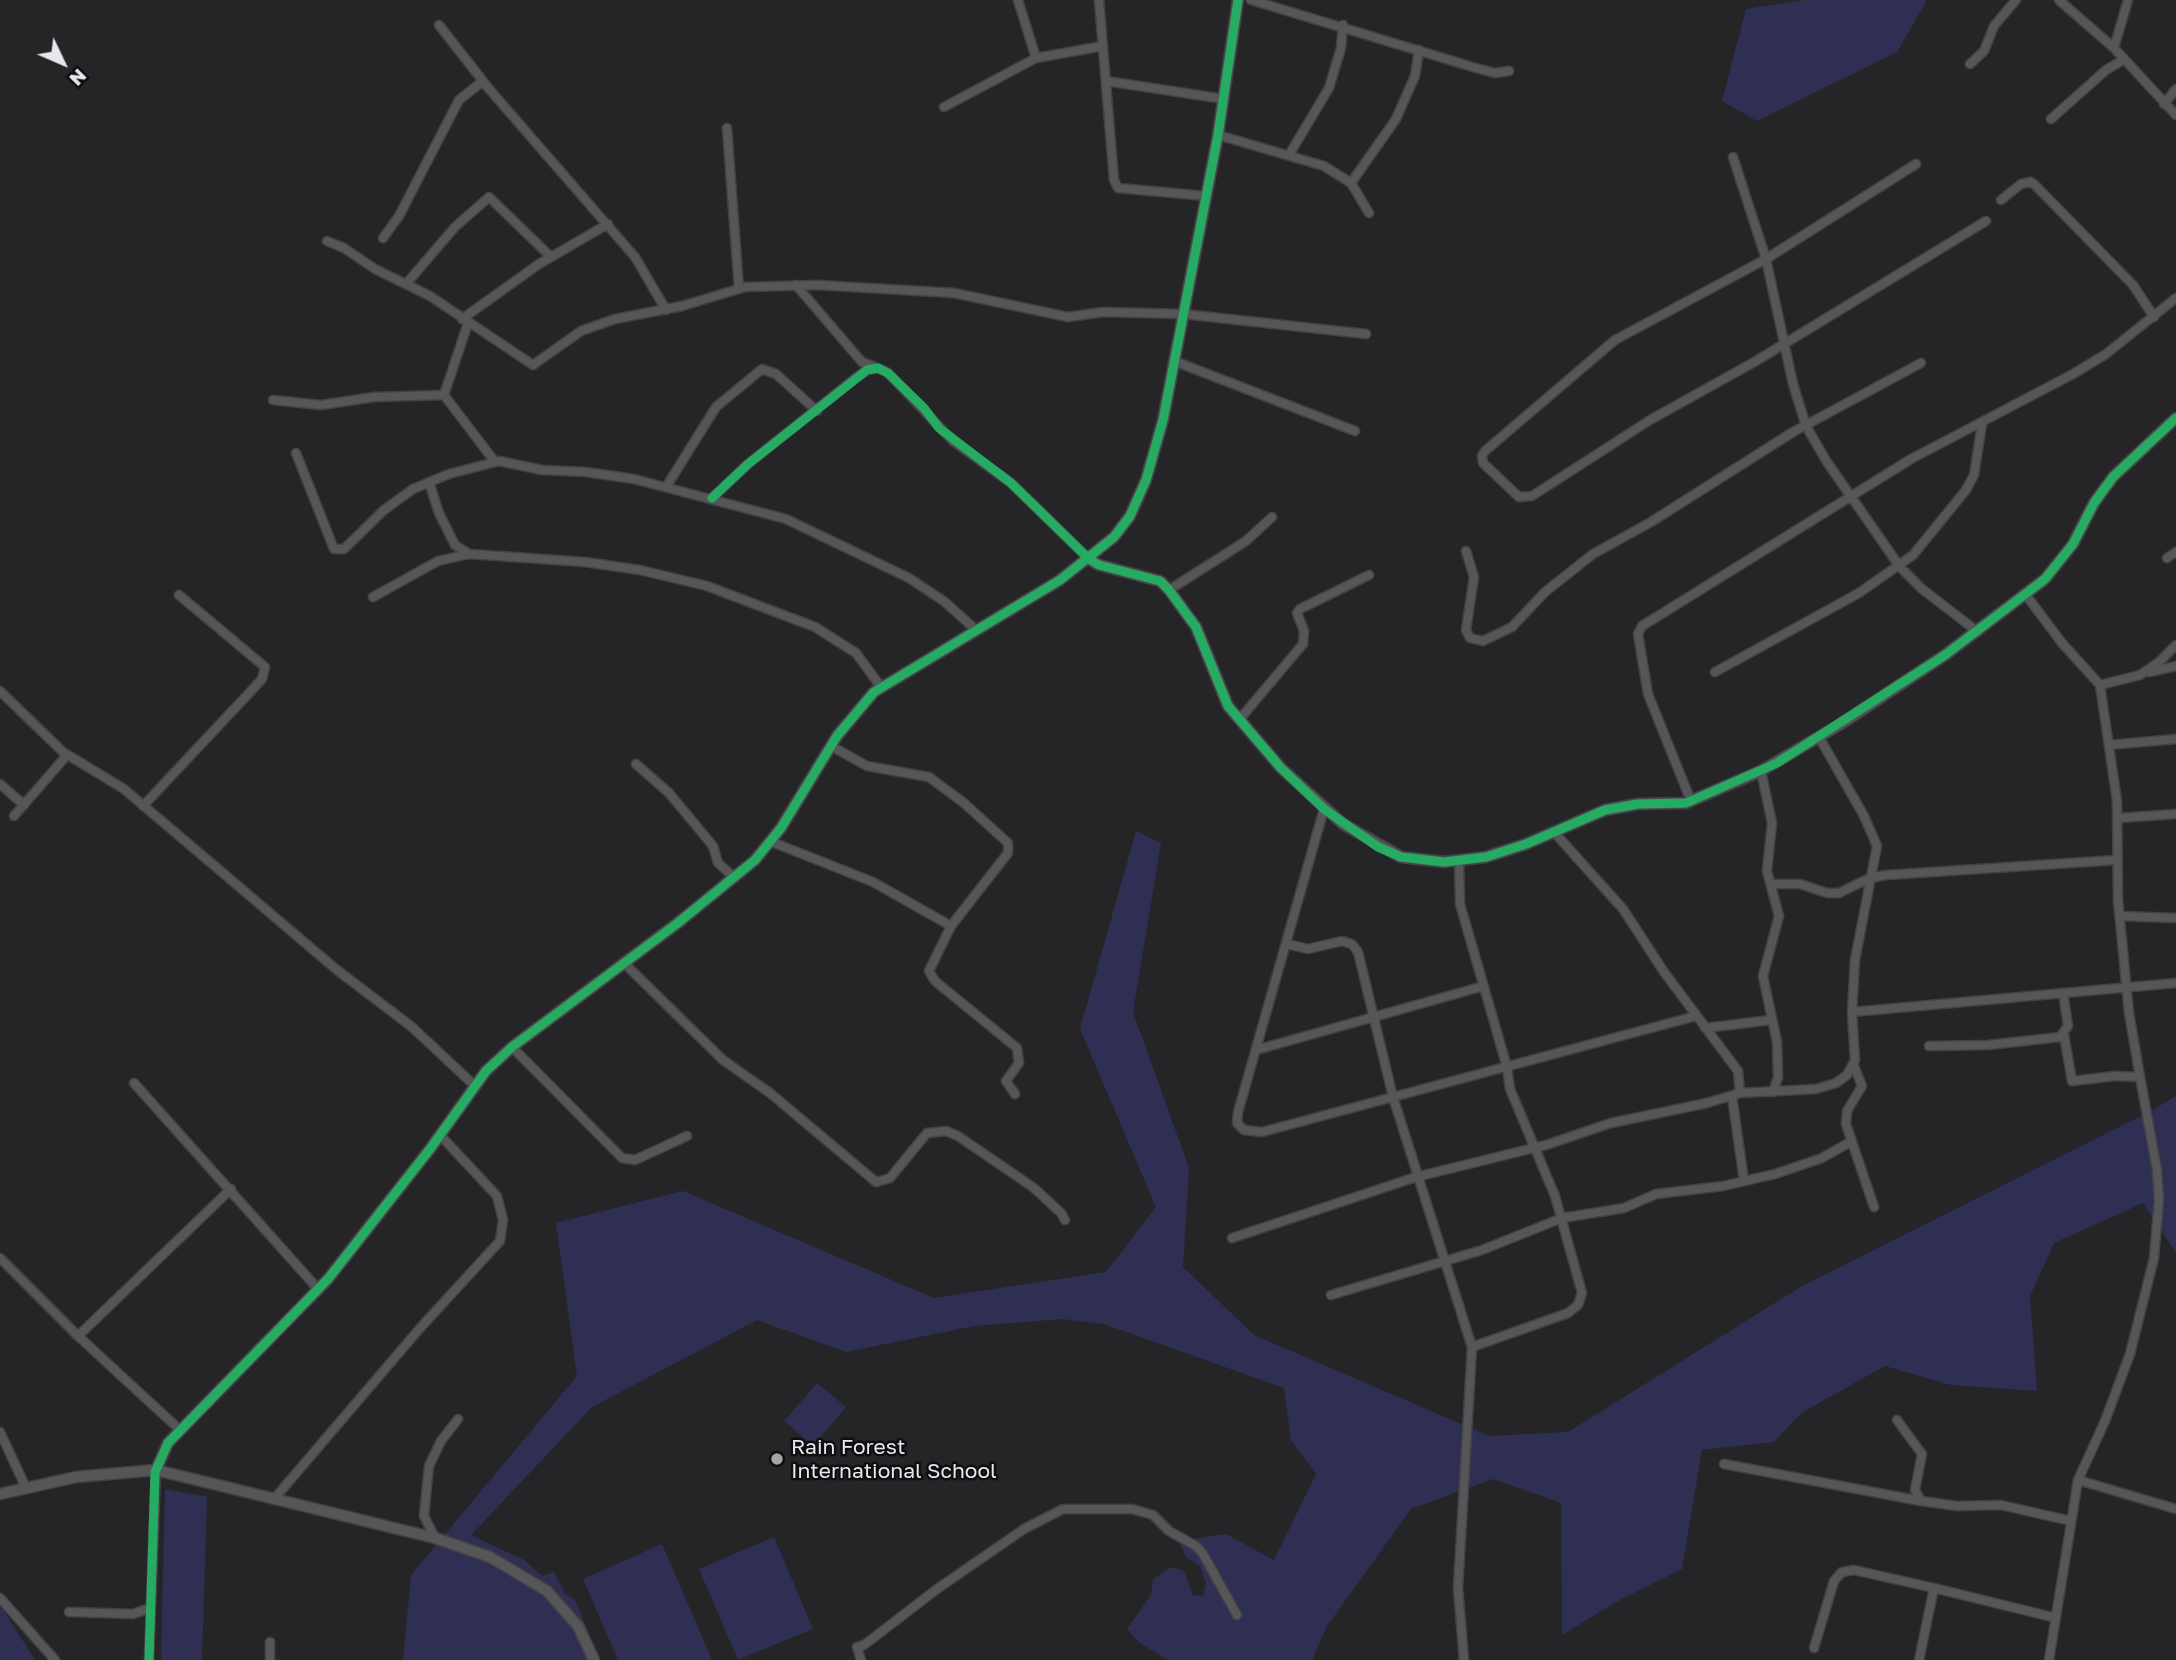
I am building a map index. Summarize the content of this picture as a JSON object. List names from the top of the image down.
{
  "places": ["Rain Forest International School"],
  "north": "bottom right"
}
